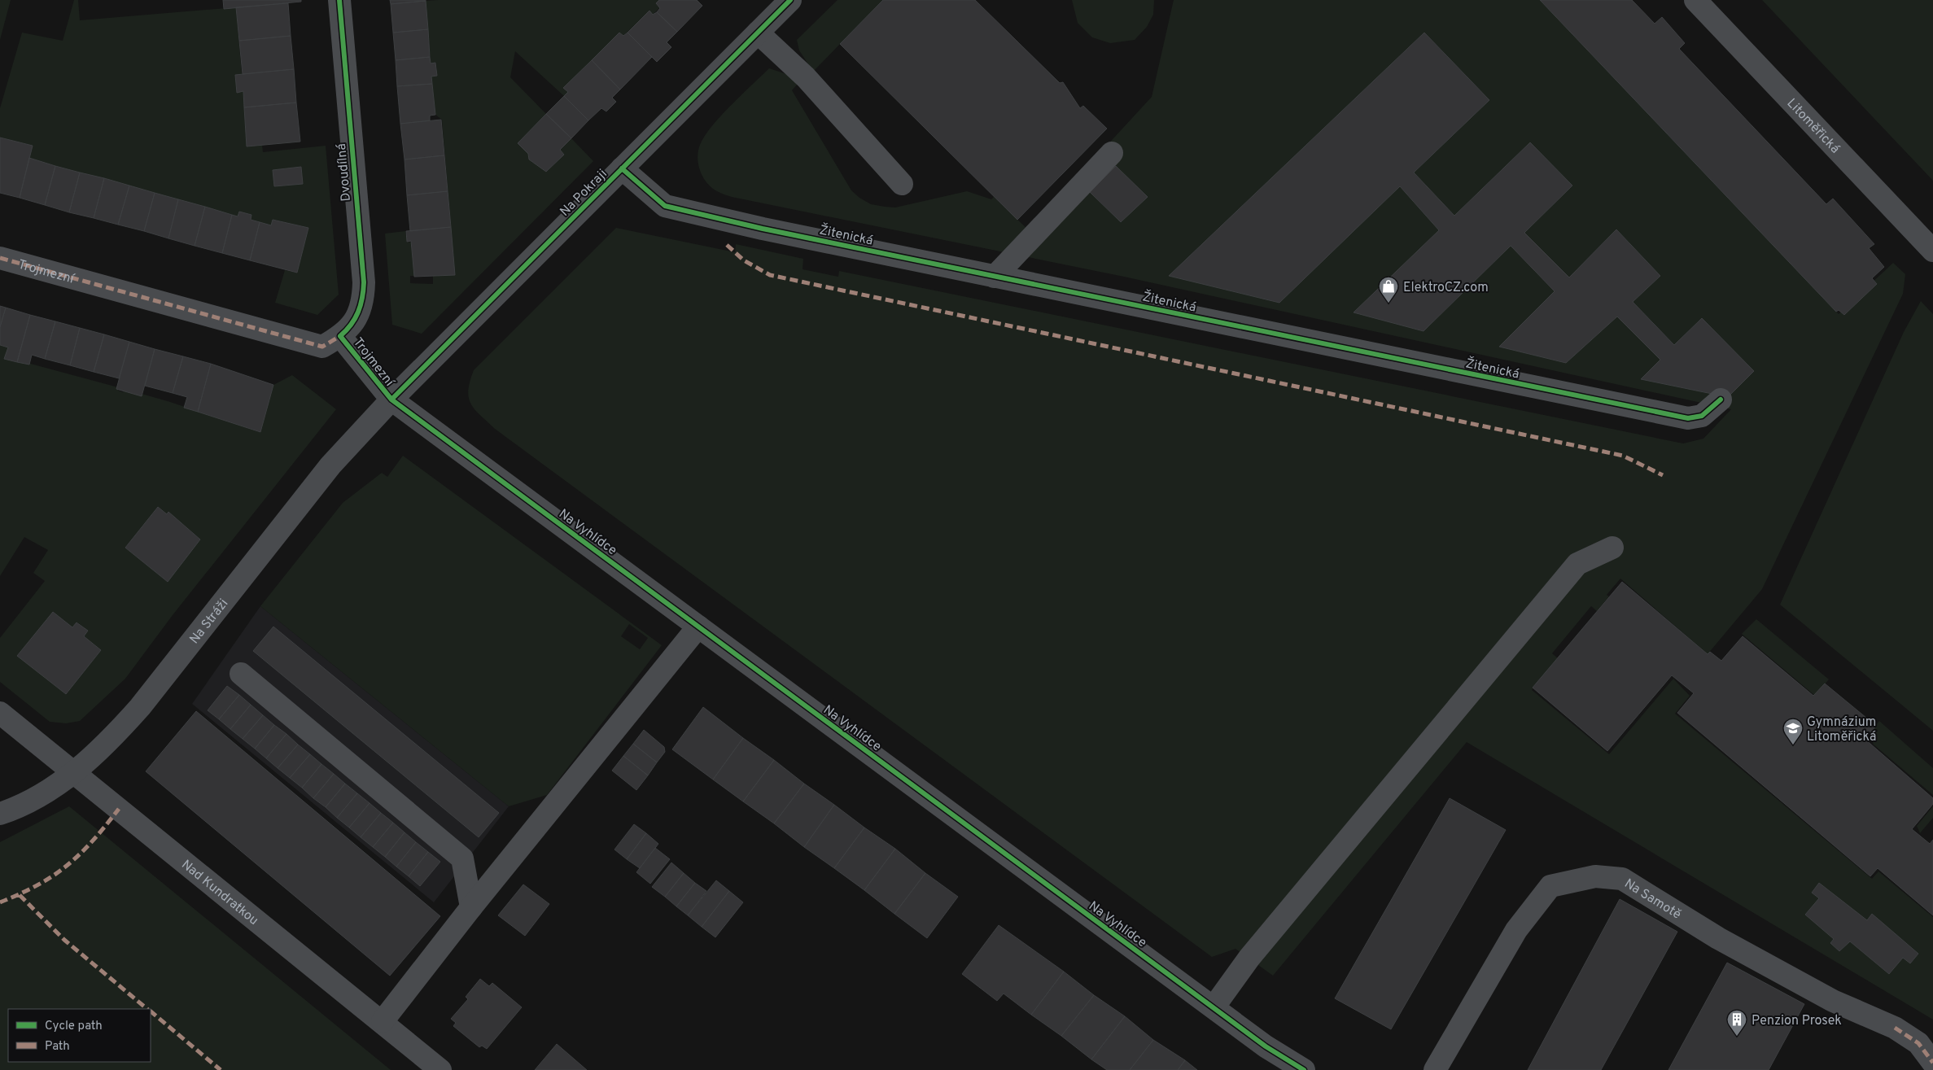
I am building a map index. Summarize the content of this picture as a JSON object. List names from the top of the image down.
{
  "streets": {
    "street": [
      "Litoměřická",
      "Dvoudílná",
      "Na Pokraji",
      "Žitenická",
      "Trojmezní",
      "Na Vyhlídce",
      "Na Stráži",
      "Nad Kundratkou",
      "Na Samotě"
    ]
  },
  "crossings": [
    ["Dvoudílná", "Trojmezní"],
    ["Na Pokraji", "Žitenická"],
    ["Na Pokraji", "Trojmezní"],
    ["Na Pokraji", "Na Vyhlídce"],
    ["Na Pokraji", "Na Stráži"],
    ["Trojmezní", "Na Vyhlídce"],
    ["Trojmezní", "Na Stráži"],
    ["Na Vyhlídce", "Na Stráži"],
    ["Na Stráži", "Nad Kundratkou"]
  ],
  "places": {
    "shop": ["ElektroCZ.com"],
    "school or university": ["Gymnázium Litoměřická"],
    "building": ["Penzion Prosek"]
  },
  "legend": ["Cycle path", "Path"]
}
